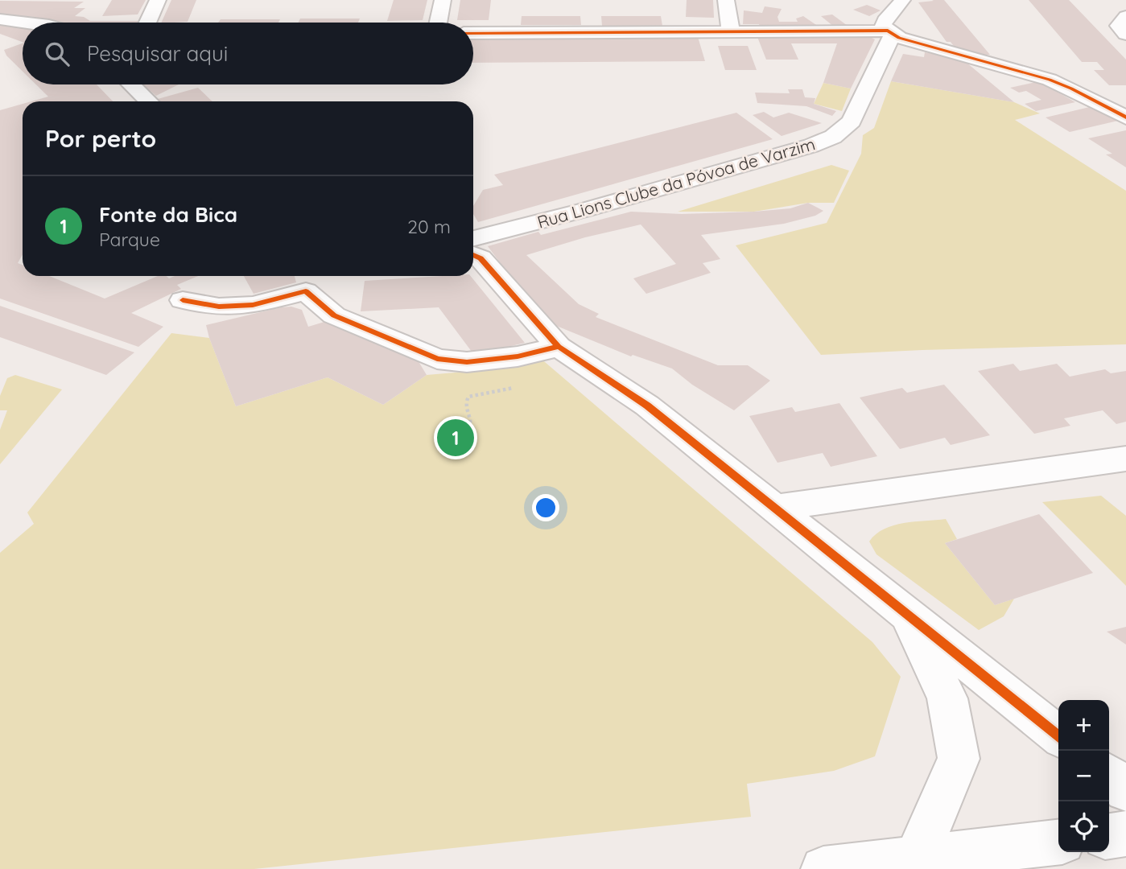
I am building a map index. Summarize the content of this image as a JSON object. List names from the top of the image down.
{
  "streets": {
    "street": ["Rua Lions Clube da Póvoa de Varzim"]
  },
  "page": {
    "search": "Pesquisar aqui",
    "heading": "Por perto",
    "list": [
      {
        "mark": "1",
        "name": "Fonte da Bica",
        "note": "Parque",
        "value": "20 m"
      }
    ],
    "pins": "1",
    "map_buttons": ["+", "−"]
  }
}
